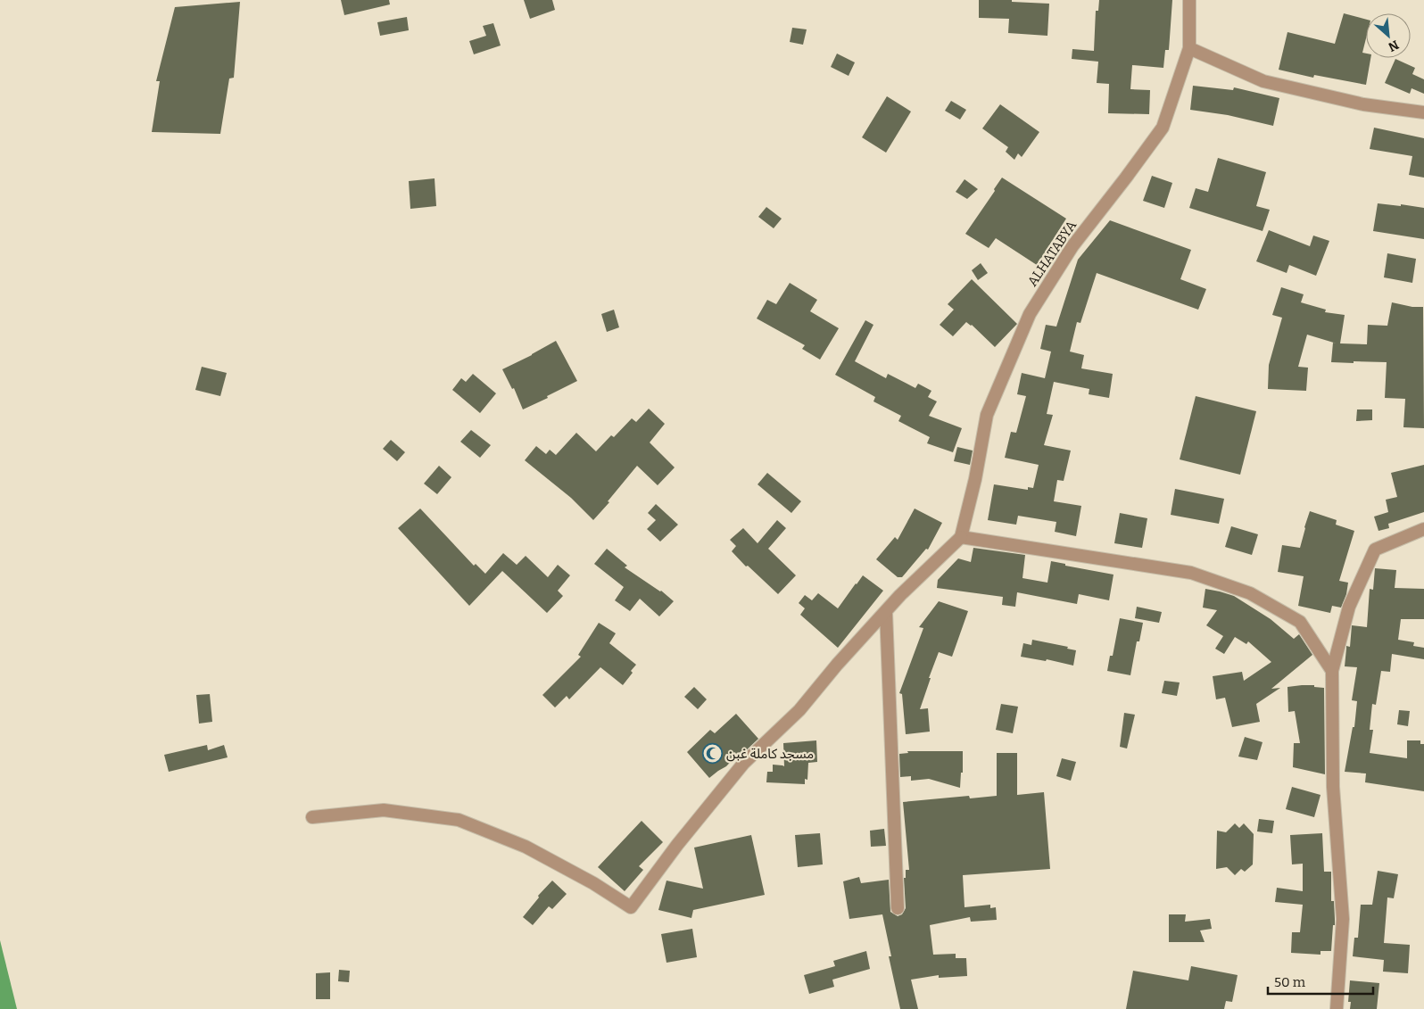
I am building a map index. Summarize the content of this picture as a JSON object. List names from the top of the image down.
{
  "streets": {
    "street": ["ALHATABYA"]
  },
  "places": {
    "mosque": ["مسجد كاملة غبن"]
  },
  "scale_bar": "50 m",
  "north": "bottom right"
}
